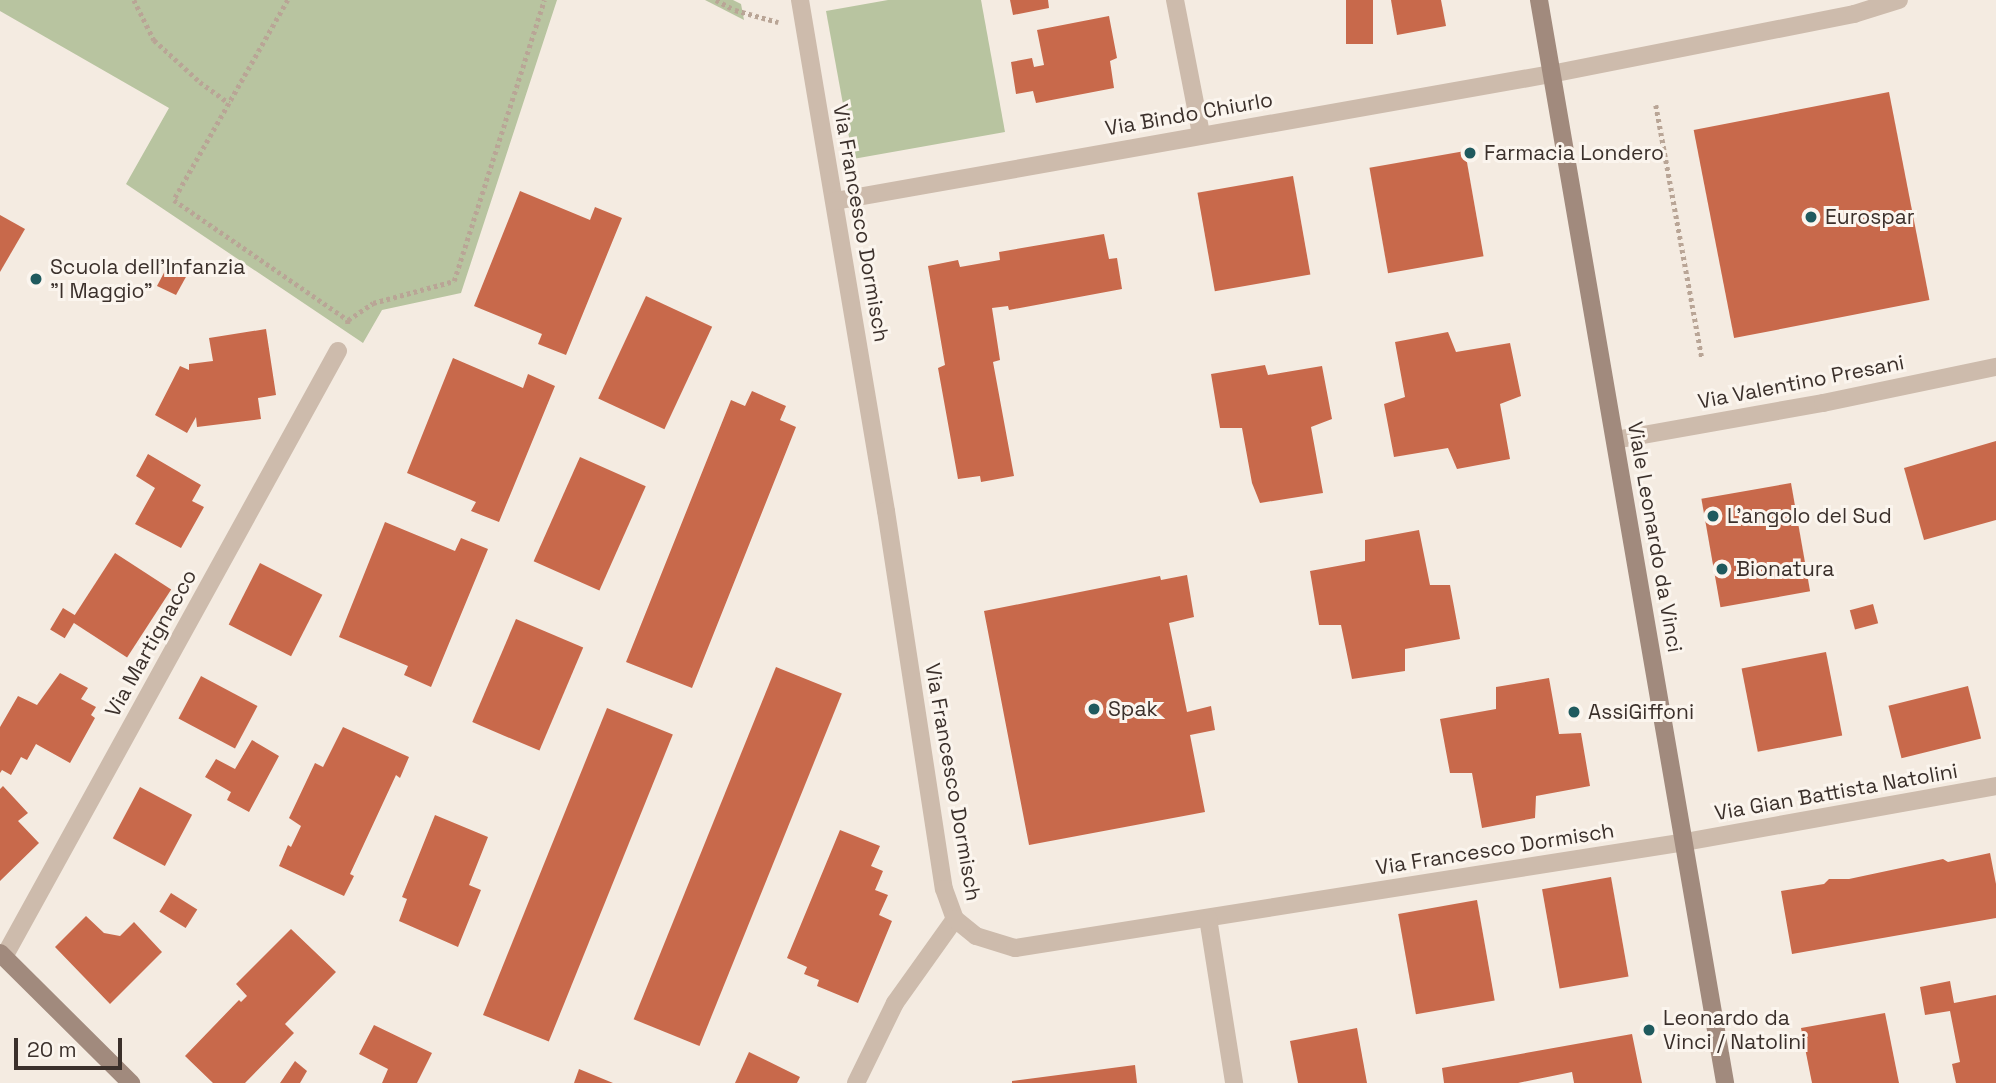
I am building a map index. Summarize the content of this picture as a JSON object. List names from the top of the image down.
{
  "streets": {
    "main road": ["Viale Leonardo da Vinci", "Via Martignacco"],
    "street": [
      "Via Bindo Chiurlo",
      "Via Francesco Dormisch",
      "Via Valentino Presani",
      "Via Gian Battista Natolini"
    ]
  },
  "crossings": [
    ["Via Bindo Chiurlo", "Via Francesco Dormisch"],
    ["Via Bindo Chiurlo", "Viale Leonardo da Vinci"],
    ["Via Francesco Dormisch", "Viale Leonardo da Vinci"],
    ["Via Francesco Dormisch", "Via Gian Battista Natolini"],
    ["Via Valentino Presani", "Viale Leonardo da Vinci"],
    ["Viale Leonardo da Vinci", "Via Gian Battista Natolini"]
  ],
  "places": [
    "Farmacia Londero",
    "Eurospar",
    "Scuola dell'Infanzia \"I Maggio\"",
    "L'angolo del Sud",
    "Bionatura",
    "Spak",
    "AssiGiffoni",
    "Leonardo da Vinci / Natolini"
  ],
  "scale_bar": "20 m"
}
